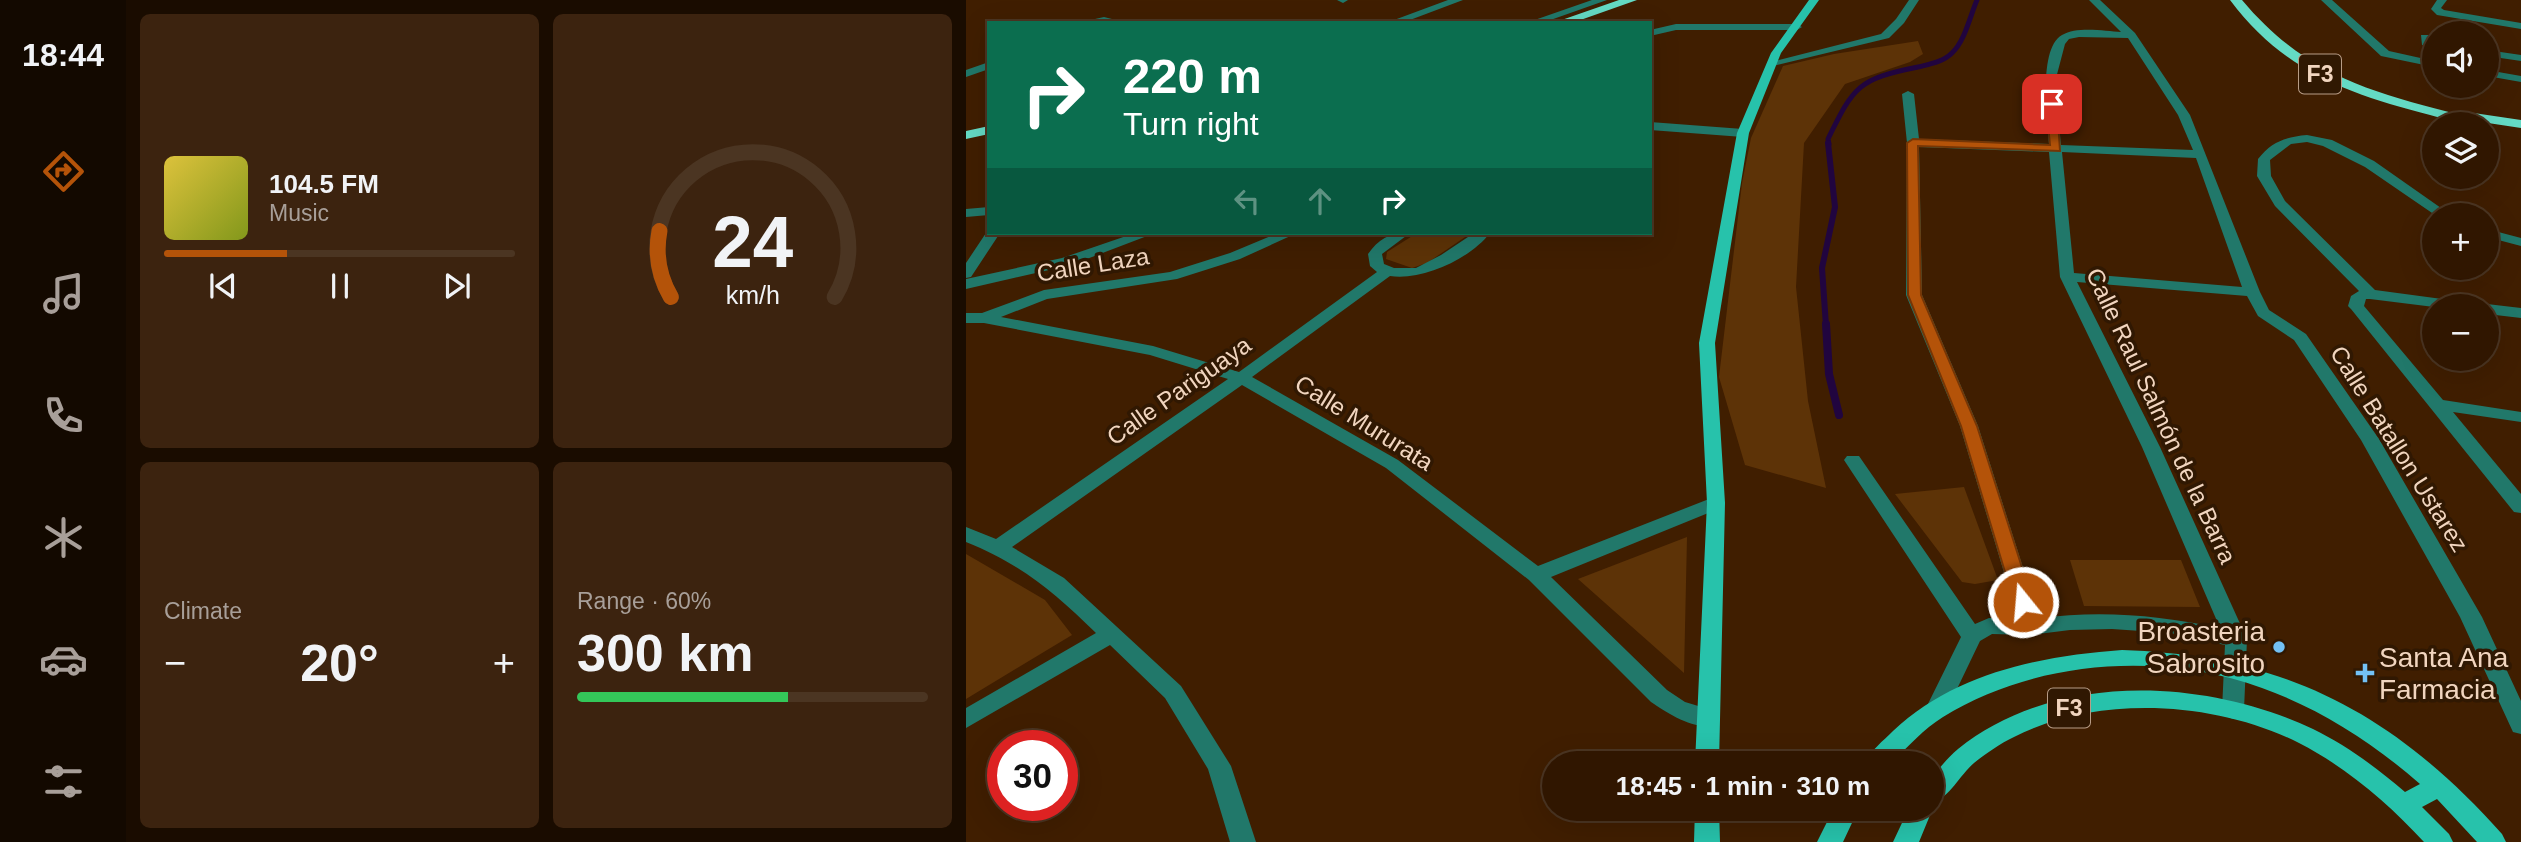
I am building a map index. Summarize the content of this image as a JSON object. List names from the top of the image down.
{
  "streets": {
    "highway": ["F3"],
    "street": [
      "Calle Laza",
      "Calle Pariguaya",
      "Calle Raul Salmón de la Barra",
      "Calle Mururata",
      "Calle Batallon Ustarez"
    ]
  },
  "crossings": [
    ["F3", "Calle Raul Salmón de la Barra"],
    ["Calle Laza", "Calle Mururata"],
    ["Calle Pariguaya", "Calle Mururata"],
    ["Calle Raul Salmón de la Barra", "Calle Batallon Ustarez"]
  ],
  "places": {
    "other": ["Broasteria Sabrosito"],
    "health": ["Santa Ana Farmacia"]
  },
  "page": {
    "tabs": "18:44",
    "map_buttons": ["+", "−"],
    "turn": ["220 m", "Turn right"],
    "song": ["104.5 FM", "Music"],
    "tile": [
      "Climate",
      ["Range · 60%", "300 km"]
    ],
    "heat": ["−", "20°", "+"],
    "limit": "30",
    "trip": "18:45 · 1 min · 310 m",
    "gauge": ["24", "km/h"]
  }
}
